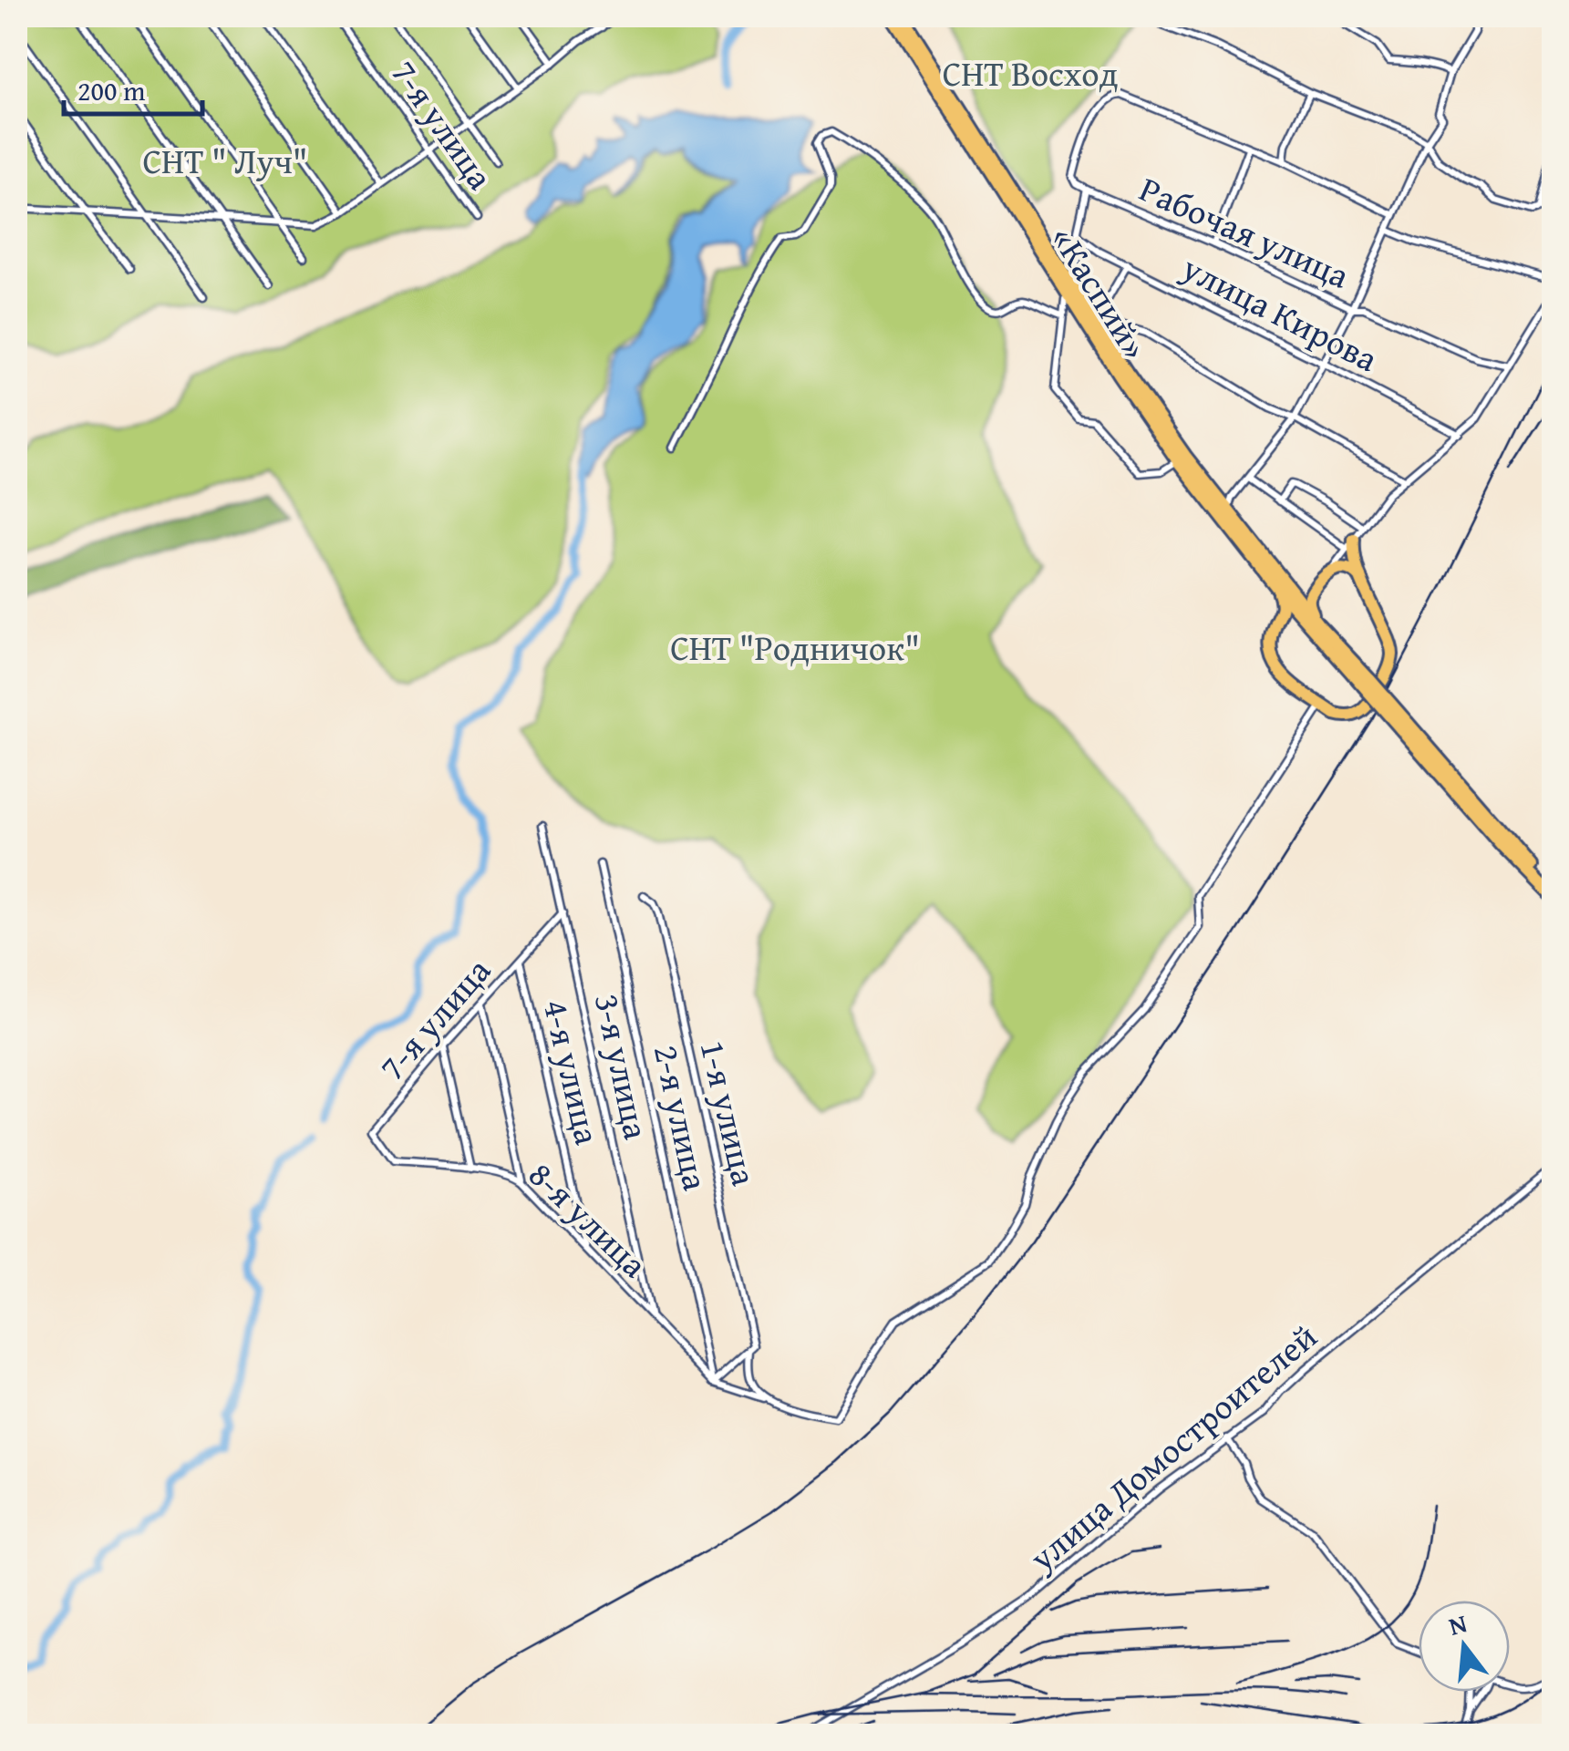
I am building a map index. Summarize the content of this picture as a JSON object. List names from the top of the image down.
{
  "streets": {
    "highway": ["«Каспий»"],
    "street": [
      "7-я улица",
      "Рабочая улица",
      "улица Кирова",
      "3-я улица",
      "4-я улица",
      "1-я улица",
      "2-я улица",
      "8-я улица",
      "улица Домостроителей"
    ]
  },
  "crossings": [
    ["7-я улица", "3-я улица"],
    ["7-я улица", "4-я улица"],
    ["7-я улица", "8-я улица"],
    ["3-я улица", "8-я улица"],
    ["4-я улица", "8-я улица"],
    ["2-я улица", "8-я улица"]
  ],
  "parks": ["СНТ Восход", "СНТ \" Луч\"", "СНТ \"Родничок\""],
  "scale_bar": "200 m",
  "north": "top"
}
